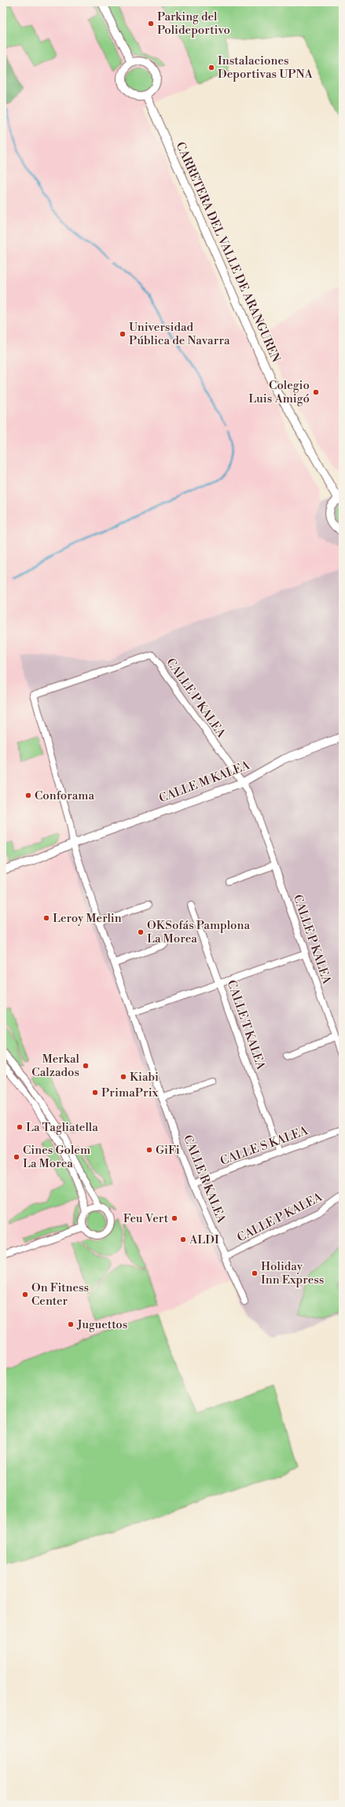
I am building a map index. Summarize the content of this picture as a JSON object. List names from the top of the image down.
{
  "streets": {
    "street": [
      "CARRETERA DEL VALLE DE ARANGUREN",
      "CALLE P KALEA",
      "CALLE M KALEA",
      "CALLE T KALEA",
      "CALLE S KALEA",
      "CALLE R KALEA"
    ]
  },
  "crossings": [
    ["CALLE P KALEA", "CALLE M KALEA"],
    ["CALLE P KALEA", "CALLE R KALEA"],
    ["CALLE M KALEA", "CALLE R KALEA"],
    ["CALLE T KALEA", "CALLE S KALEA"],
    ["CALLE S KALEA", "CALLE R KALEA"]
  ],
  "places": [
    "Parking del Polideportivo",
    "Instalaciones Deportivas UPNA",
    "Universidad Pública de Navarra",
    "Colegio Luis Amigó",
    "Conforama",
    "Leroy Merlin",
    "OKSofás Pamplona La Morea",
    "Merkal Calzados",
    "Kiabi",
    "PrimaPrix",
    "La Tagliatella",
    "GiFi",
    "Cines Golem La Morea",
    "Feu Vert",
    "ALDI",
    "Holiday Inn Express",
    "On Fitness Center",
    "Juguettos"
  ]
}
